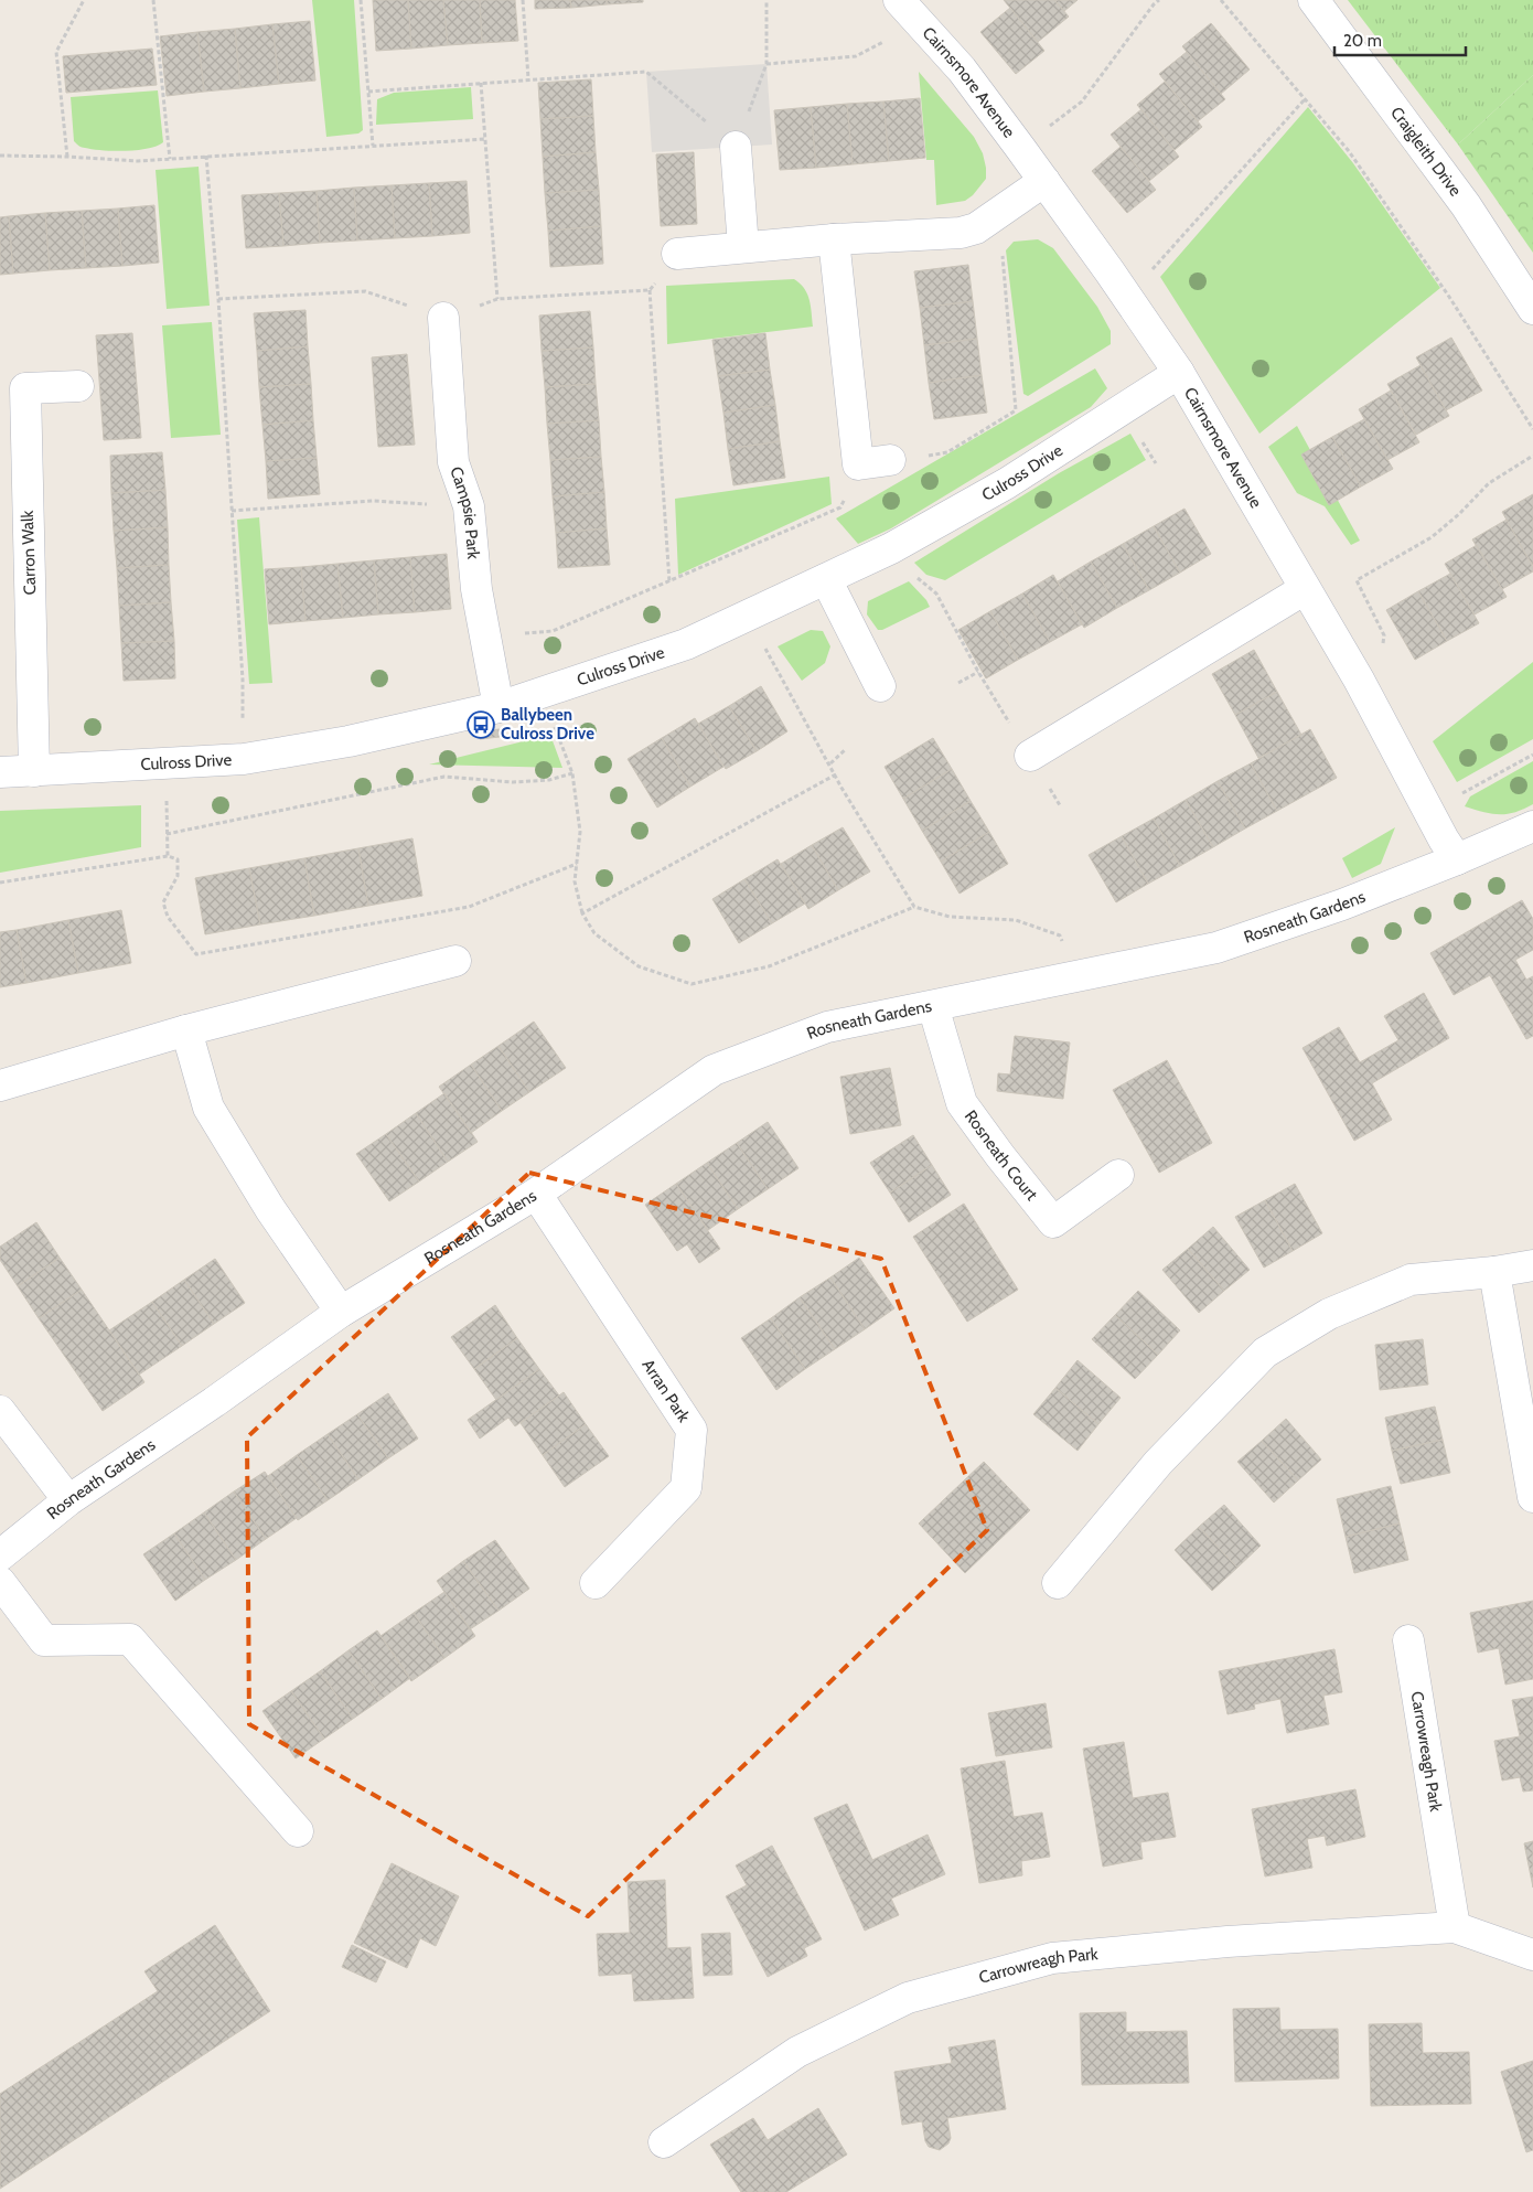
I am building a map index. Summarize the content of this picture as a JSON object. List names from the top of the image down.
{
  "streets": {
    "street": [
      "Cairnsmore Avenue",
      "Craigleith Drive",
      "Culross Drive",
      "Campsie Park",
      "Carron Walk",
      "Rosneath Gardens",
      "Rosneath Court",
      "Arran Park",
      "Carrowreagh Park"
    ]
  },
  "crossings": [
    ["Cairnsmore Avenue", "Culross Drive"],
    ["Cairnsmore Avenue", "Rosneath Gardens"],
    ["Culross Drive", "Campsie Park"],
    ["Culross Drive", "Carron Walk"],
    ["Rosneath Gardens", "Rosneath Court"],
    ["Rosneath Gardens", "Arran Park"]
  ],
  "places": {
    "bus stop": ["Ballybeen Culross Drive"]
  },
  "scale_bar": "20 m"
}
